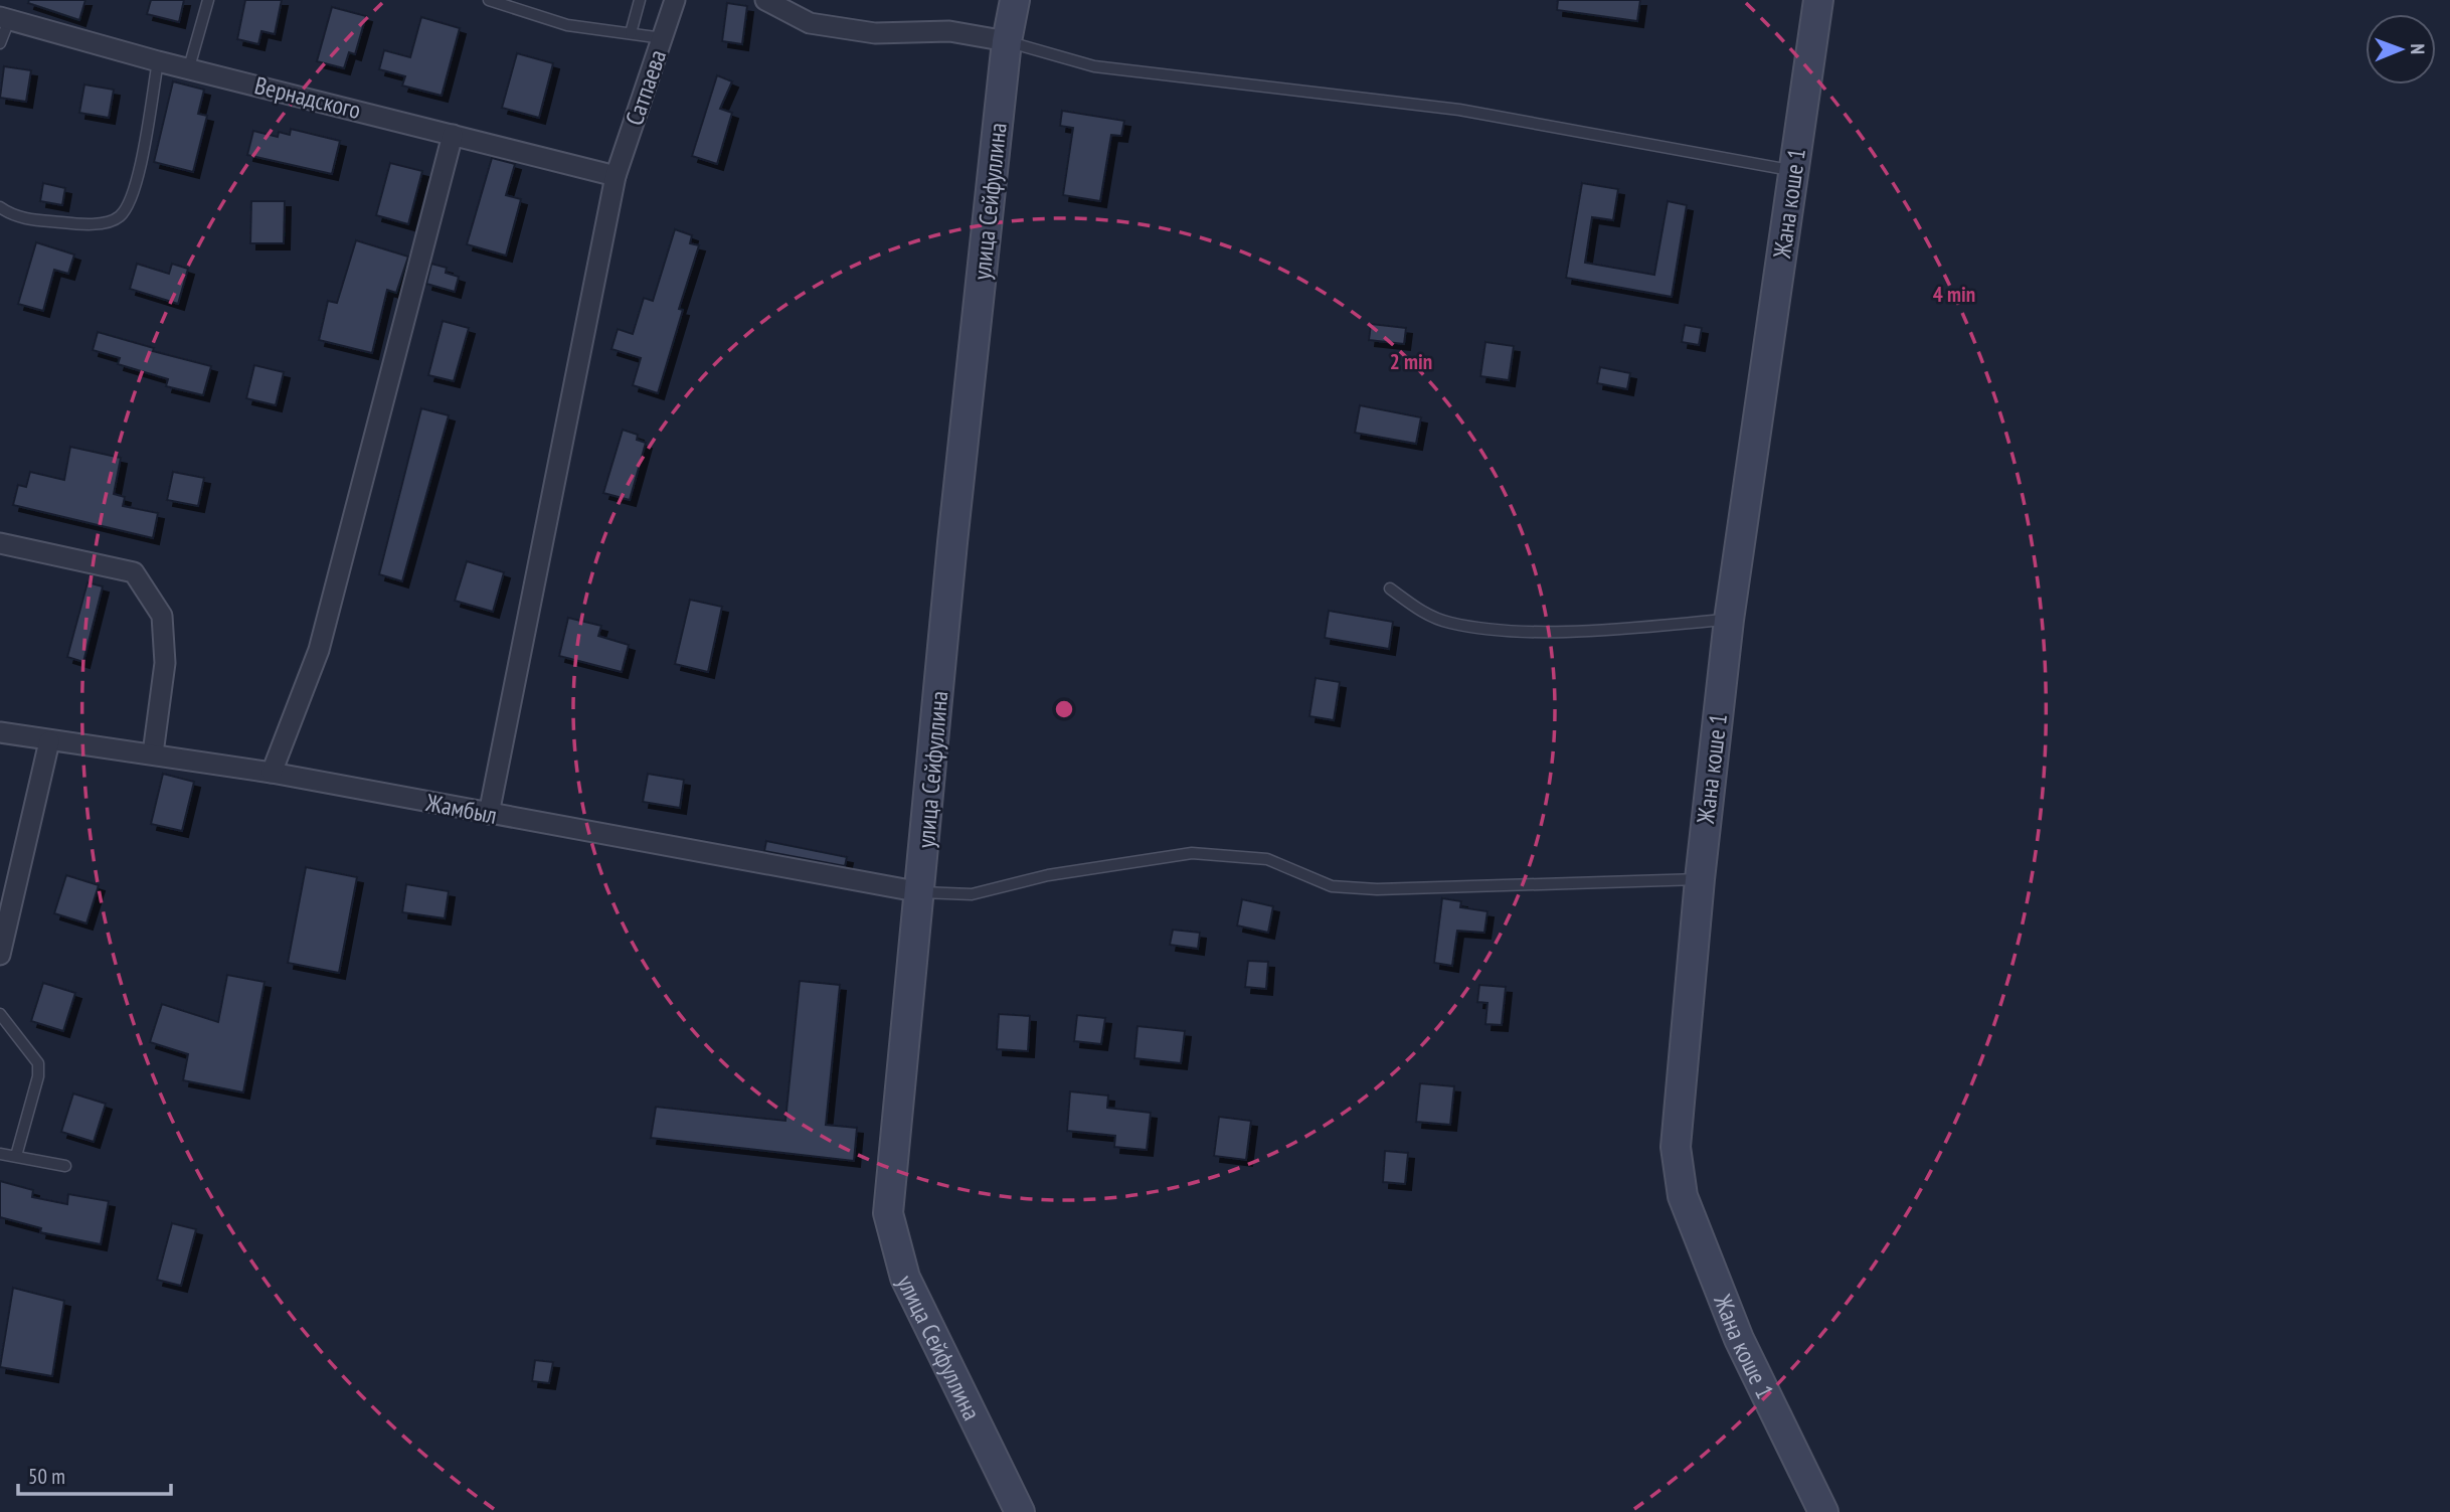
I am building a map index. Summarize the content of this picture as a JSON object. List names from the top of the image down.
{
  "streets": {
    "street": [
      "Сатпаева",
      "Вернадского",
      "улица Сейфуллина",
      "Жана коше 1",
      "Жамбыл"
    ]
  },
  "crossings": [
    ["Сатпаева", "Вернадского"],
    ["Сатпаева", "Жамбыл"],
    ["улица Сейфуллина", "Жамбыл"]
  ],
  "scale_bar": "50 m",
  "north": "right",
  "rings": ["4 min", "2 min"]
}
